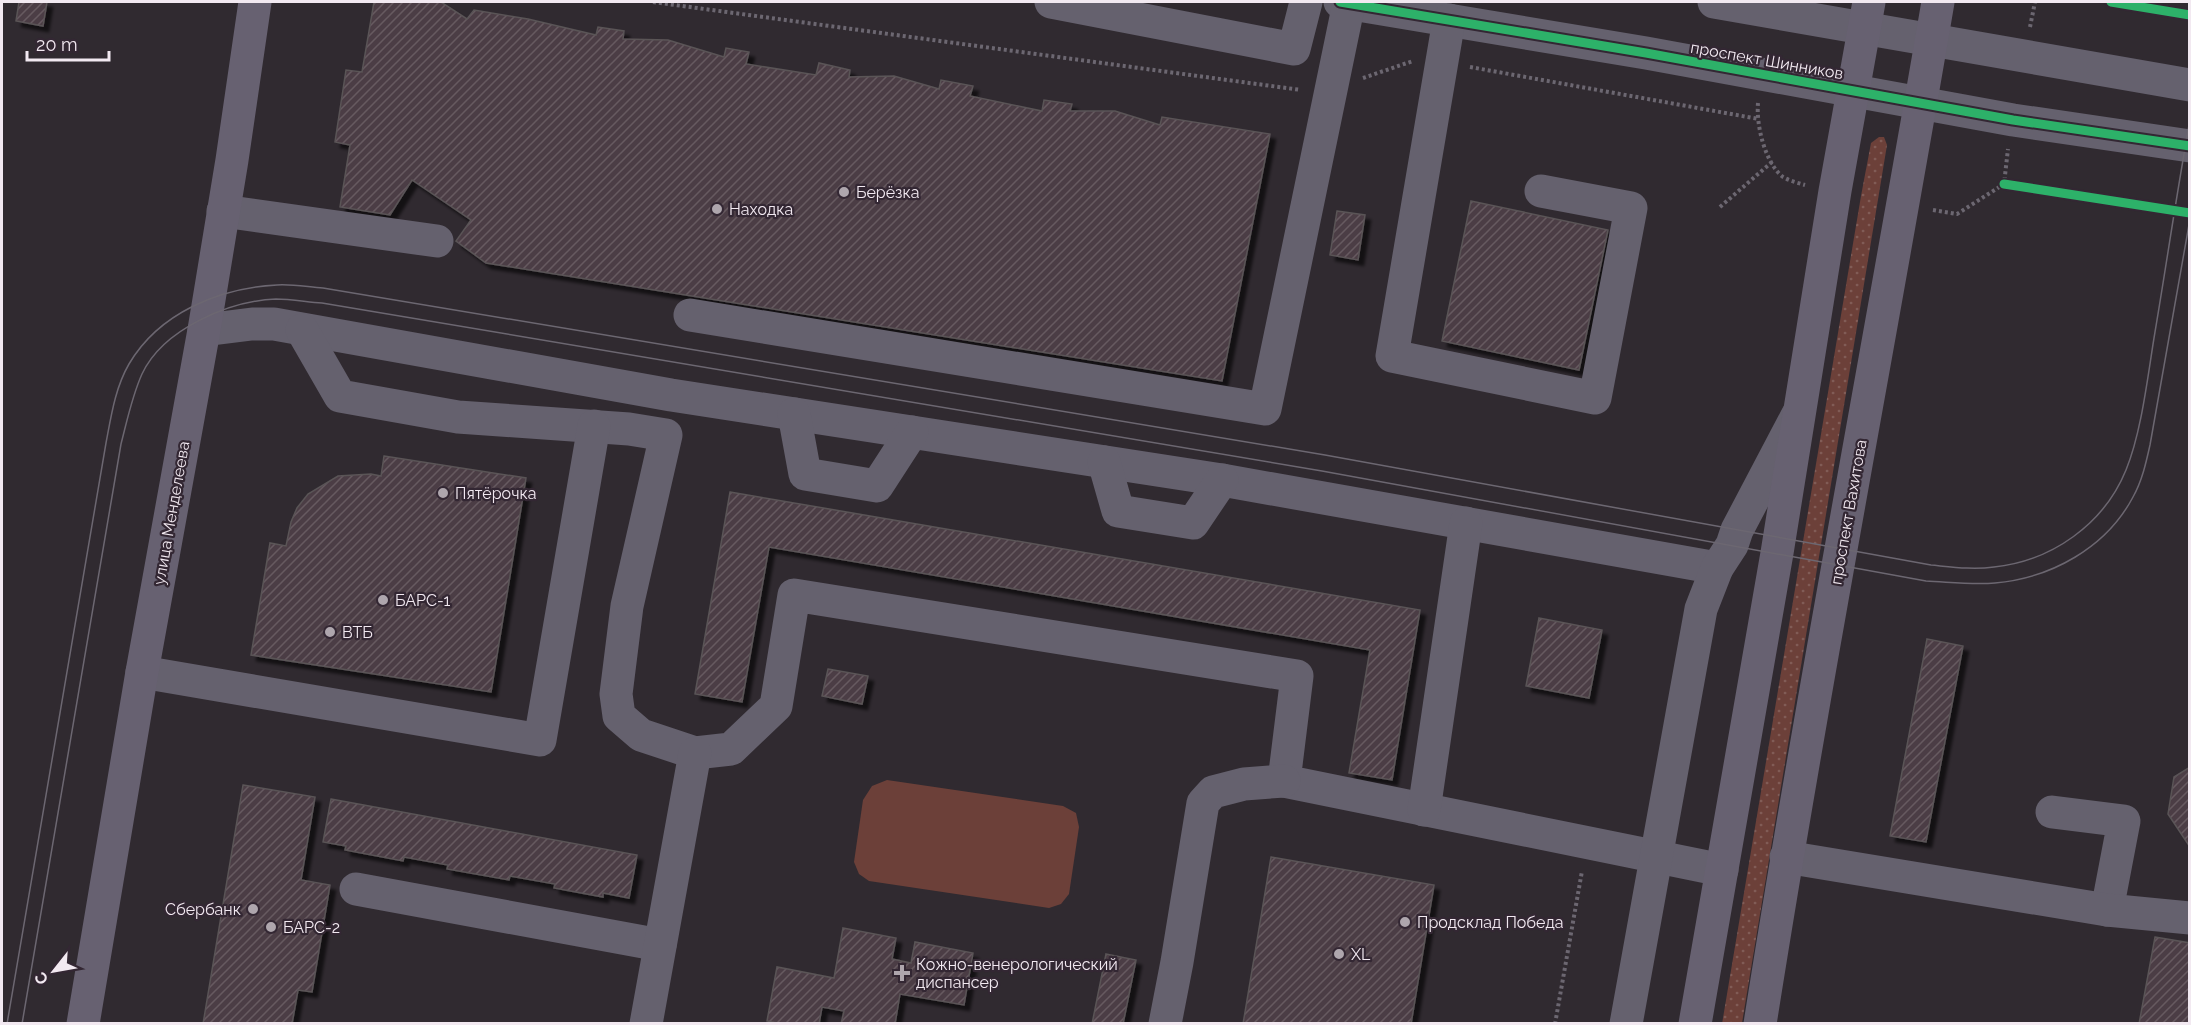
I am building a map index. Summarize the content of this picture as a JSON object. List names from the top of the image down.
{
  "streets": {
    "main road": ["проспект Вахитова", "улица Менделеева"],
    "street": ["проспект Шинников"]
  },
  "crossings": [
    ["проспект Шинников", "проспект Вахитова"]
  ],
  "places": {
    "other": [
      "Берёзка",
      "Находка",
      "Пятёрочка",
      "БАРС-1",
      "ВТБ",
      "Сбербанк",
      "Продсклад Победа",
      "БАРС-2",
      "XL"
    ],
    "health": ["Кожно-венерологический диспансер"]
  },
  "scale_bar": "20 m",
  "north": "bottom left"
}
